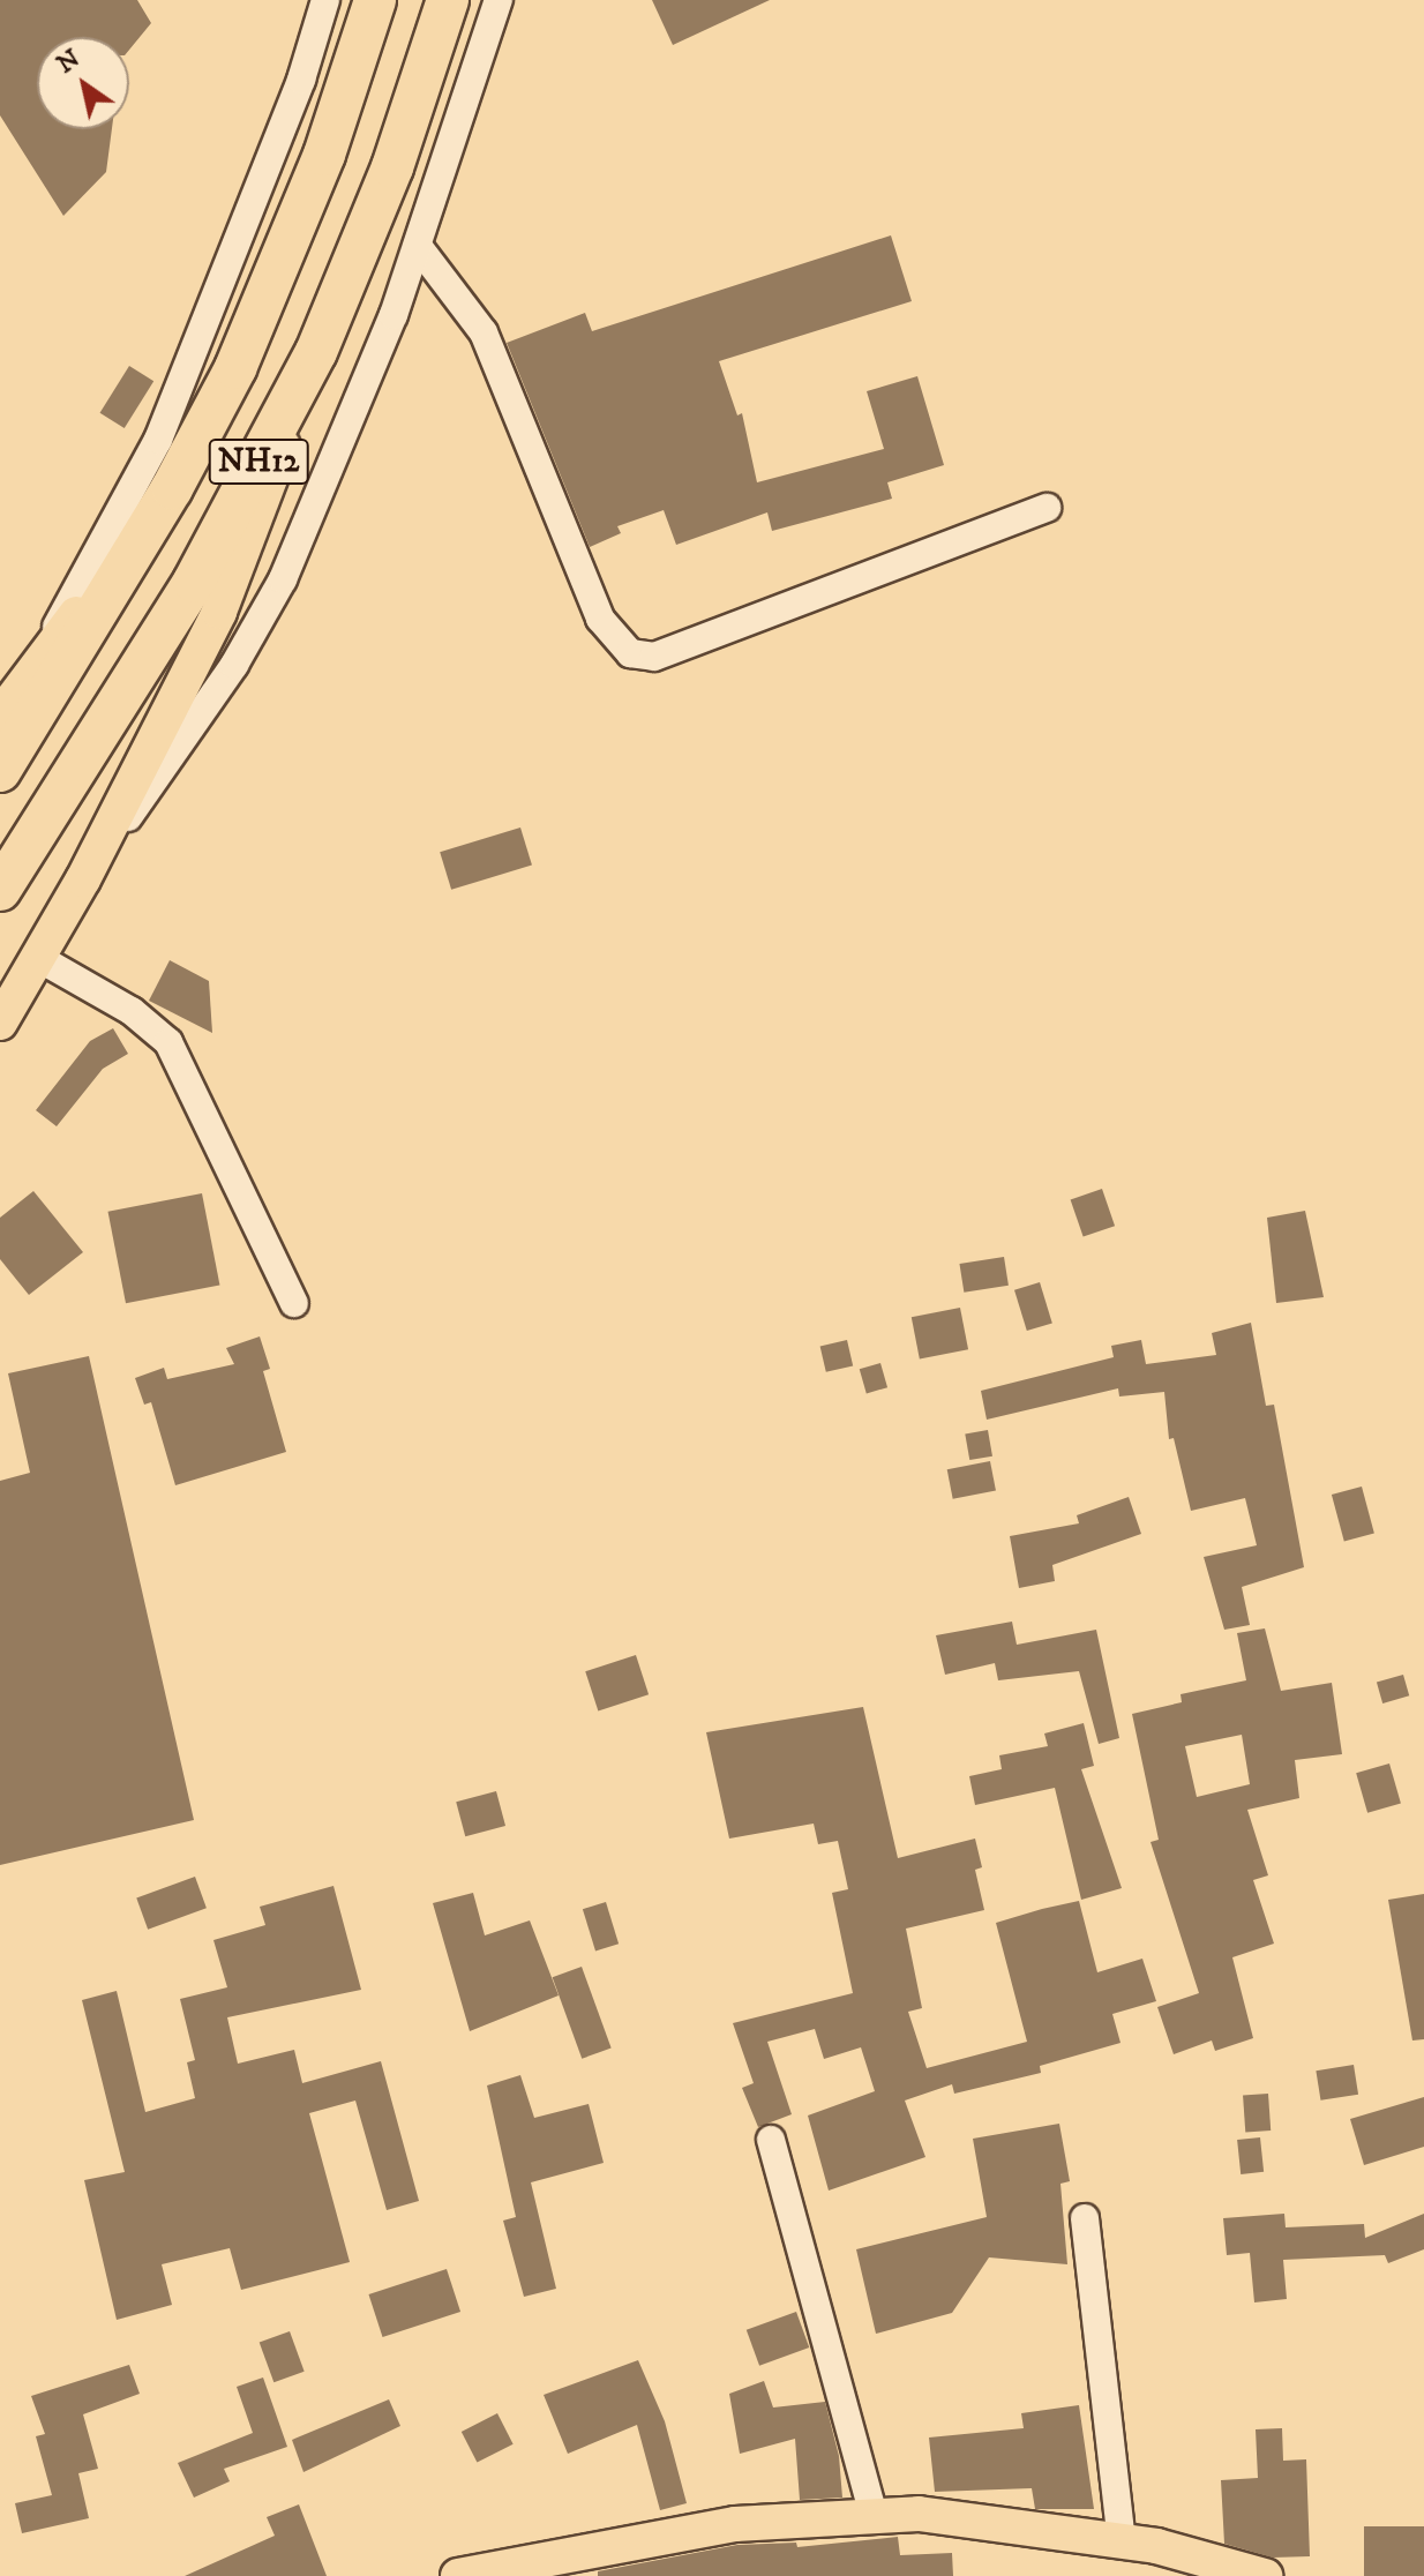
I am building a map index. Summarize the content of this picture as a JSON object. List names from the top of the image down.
{
  "streets": {
    "highway": ["NH12"]
  },
  "north": "top left"
}
